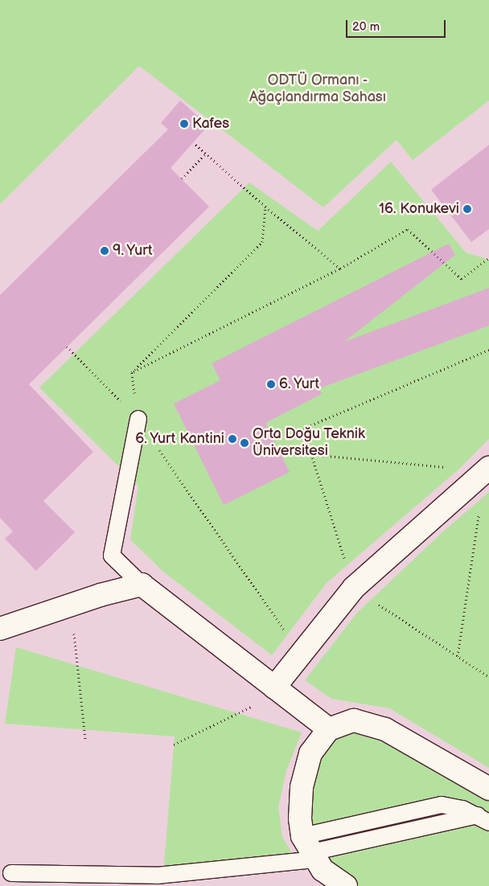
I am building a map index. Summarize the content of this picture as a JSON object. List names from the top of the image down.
{
  "parks": ["ODTÜ Ormanı - Ağaçlandırma Sahası"],
  "places": [
    "Kafes",
    "16. Konukevi",
    "9. Yurt",
    "6. Yurt",
    "6. Yurt Kantini",
    "Orta Doğu Teknik Üniversitesi"
  ],
  "scale_bar": "20 m"
}
